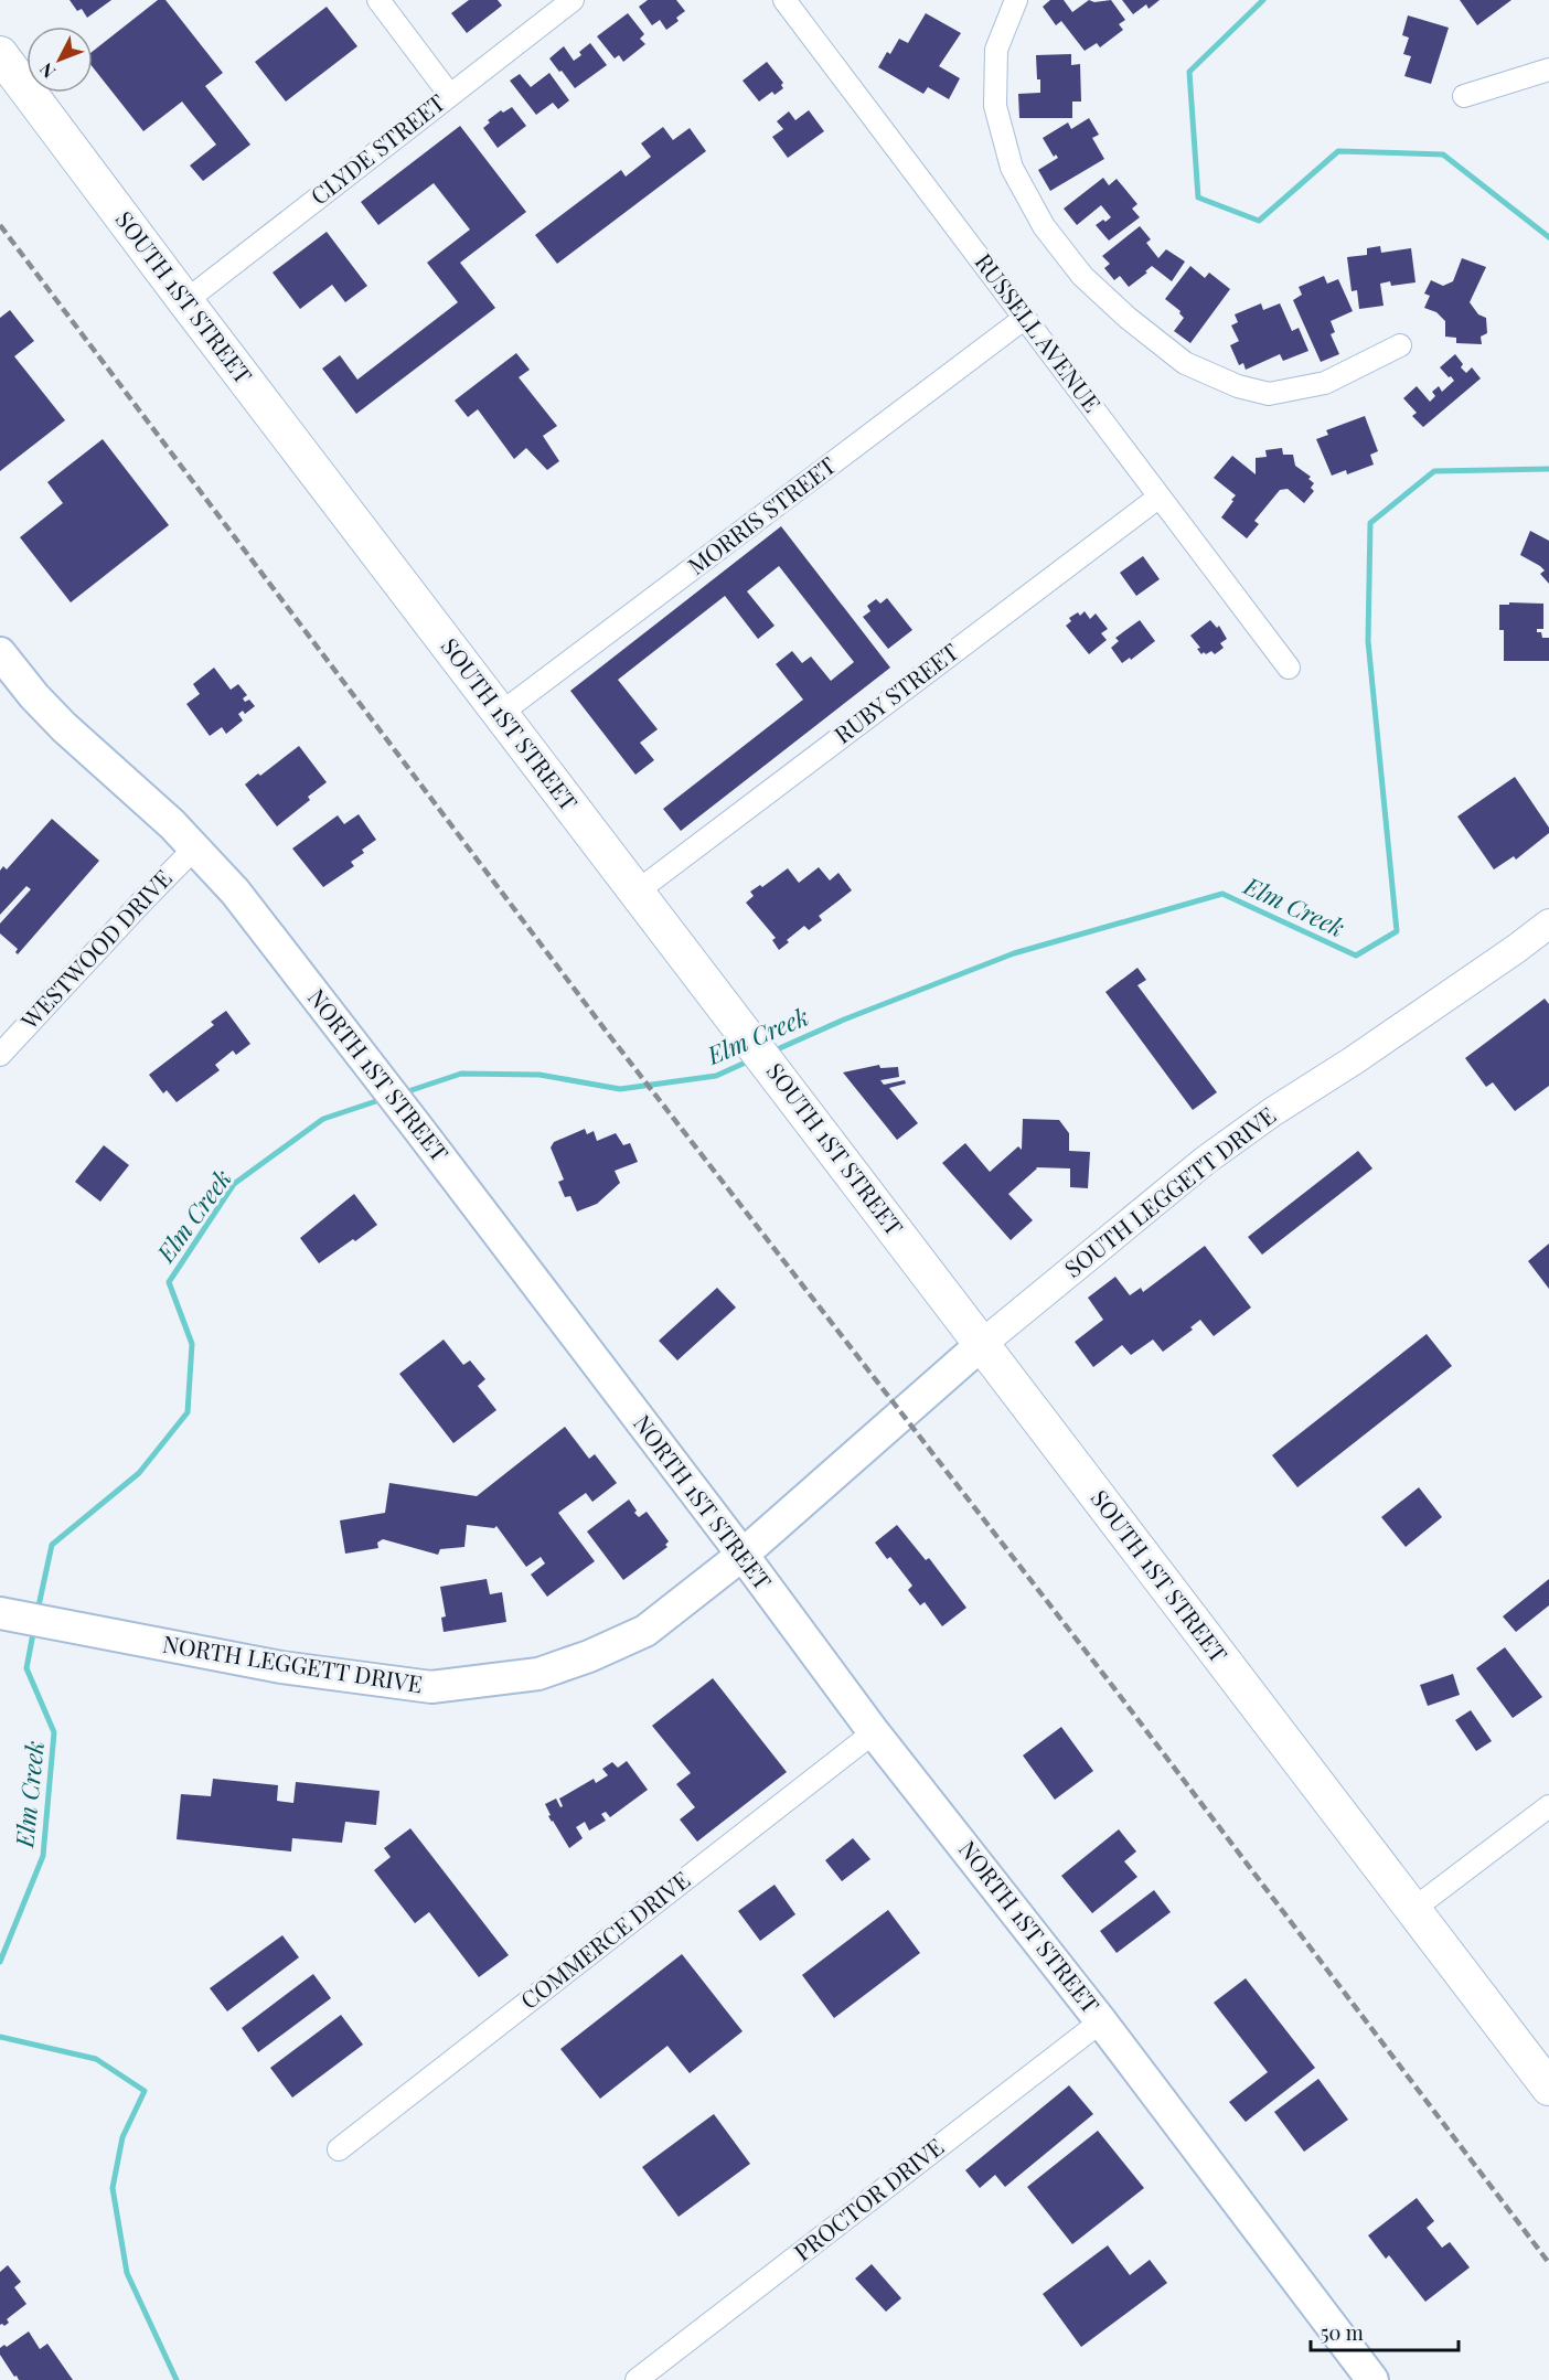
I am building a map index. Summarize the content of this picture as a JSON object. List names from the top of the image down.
{
  "streets": {
    "main road": [
      "SOUTH 1ST STREET",
      "NORTH 1ST STREET",
      "SOUTH LEGGETT DRIVE",
      "NORTH LEGGETT DRIVE"
    ],
    "street": [
      "CLYDE STREET",
      "RUSSELL AVENUE",
      "MORRIS STREET",
      "RUBY STREET",
      "WESTWOOD DRIVE",
      "COMMERCE DRIVE",
      "PROCTOR DRIVE"
    ]
  },
  "crossings": [
    ["CLYDE STREET", "SOUTH 1ST STREET"],
    ["SOUTH 1ST STREET", "MORRIS STREET"],
    ["SOUTH 1ST STREET", "RUBY STREET"],
    ["SOUTH 1ST STREET", "SOUTH LEGGETT DRIVE"],
    ["RUSSELL AVENUE", "MORRIS STREET"],
    ["RUSSELL AVENUE", "RUBY STREET"],
    ["WESTWOOD DRIVE", "NORTH 1ST STREET"],
    ["NORTH 1ST STREET", "NORTH LEGGETT DRIVE"],
    ["NORTH 1ST STREET", "COMMERCE DRIVE"],
    ["NORTH 1ST STREET", "PROCTOR DRIVE"],
    ["SOUTH LEGGETT DRIVE", "NORTH LEGGETT DRIVE"]
  ],
  "water": ["Elm Creek"],
  "scale_bar": "50 m",
  "north": "bottom left"
}
